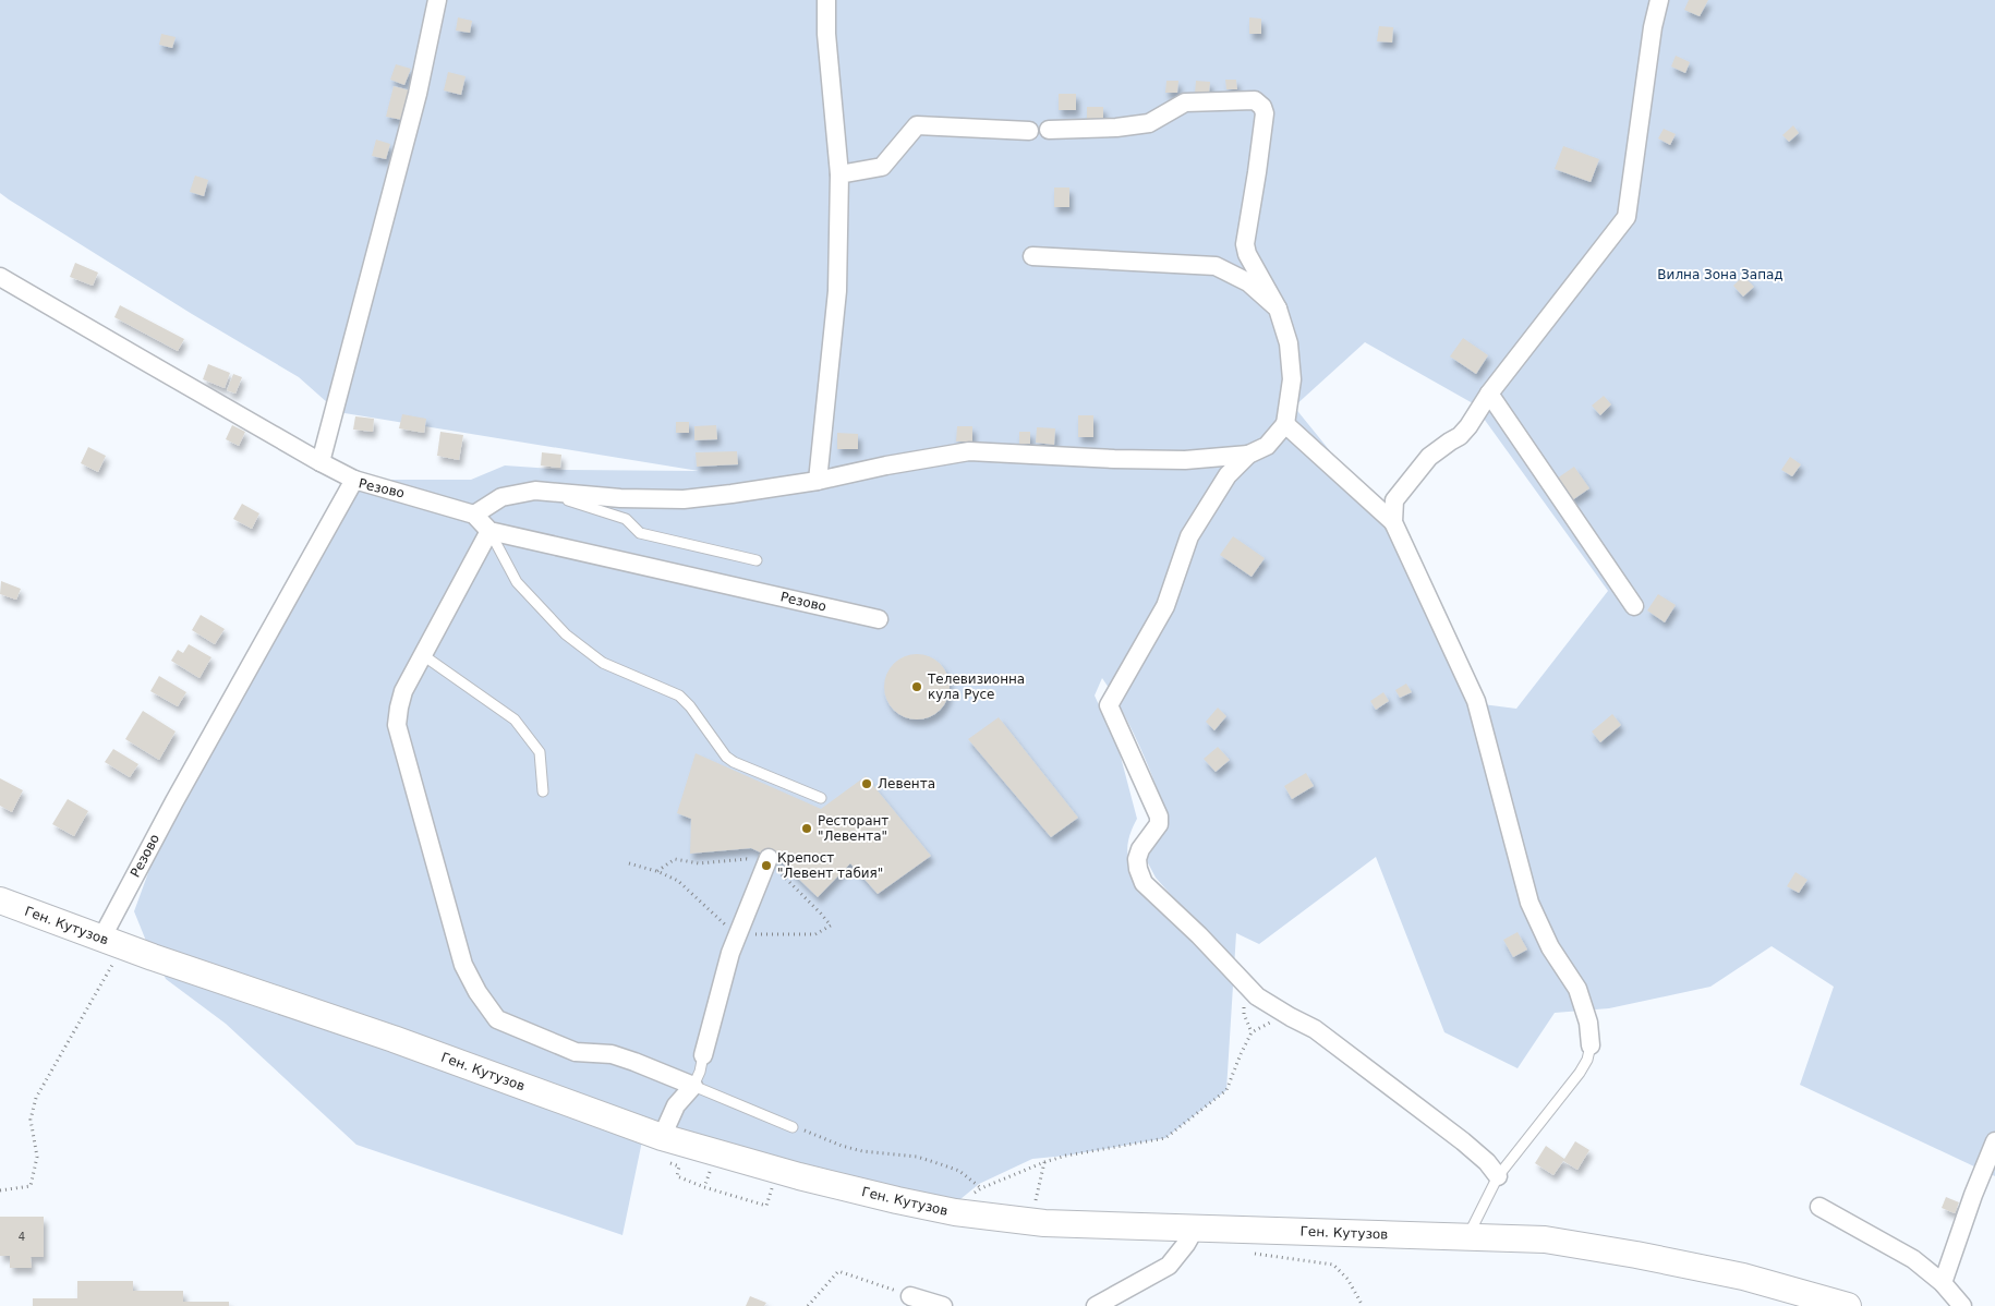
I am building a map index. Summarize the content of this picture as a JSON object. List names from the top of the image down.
{
  "streets": {
    "street": ["Резово", "Ген. Кутузов"]
  },
  "crossings": [
    ["Резово", "Ген. Кутузов"]
  ],
  "parks": ["Вилна Зона Запад"],
  "places": [
    "Телевизионна кула Русе",
    "Левента",
    "Ресторант \"Левента\"",
    "Крепост \"Левент табия\""
  ],
  "house_numbers": ["4"]
}
